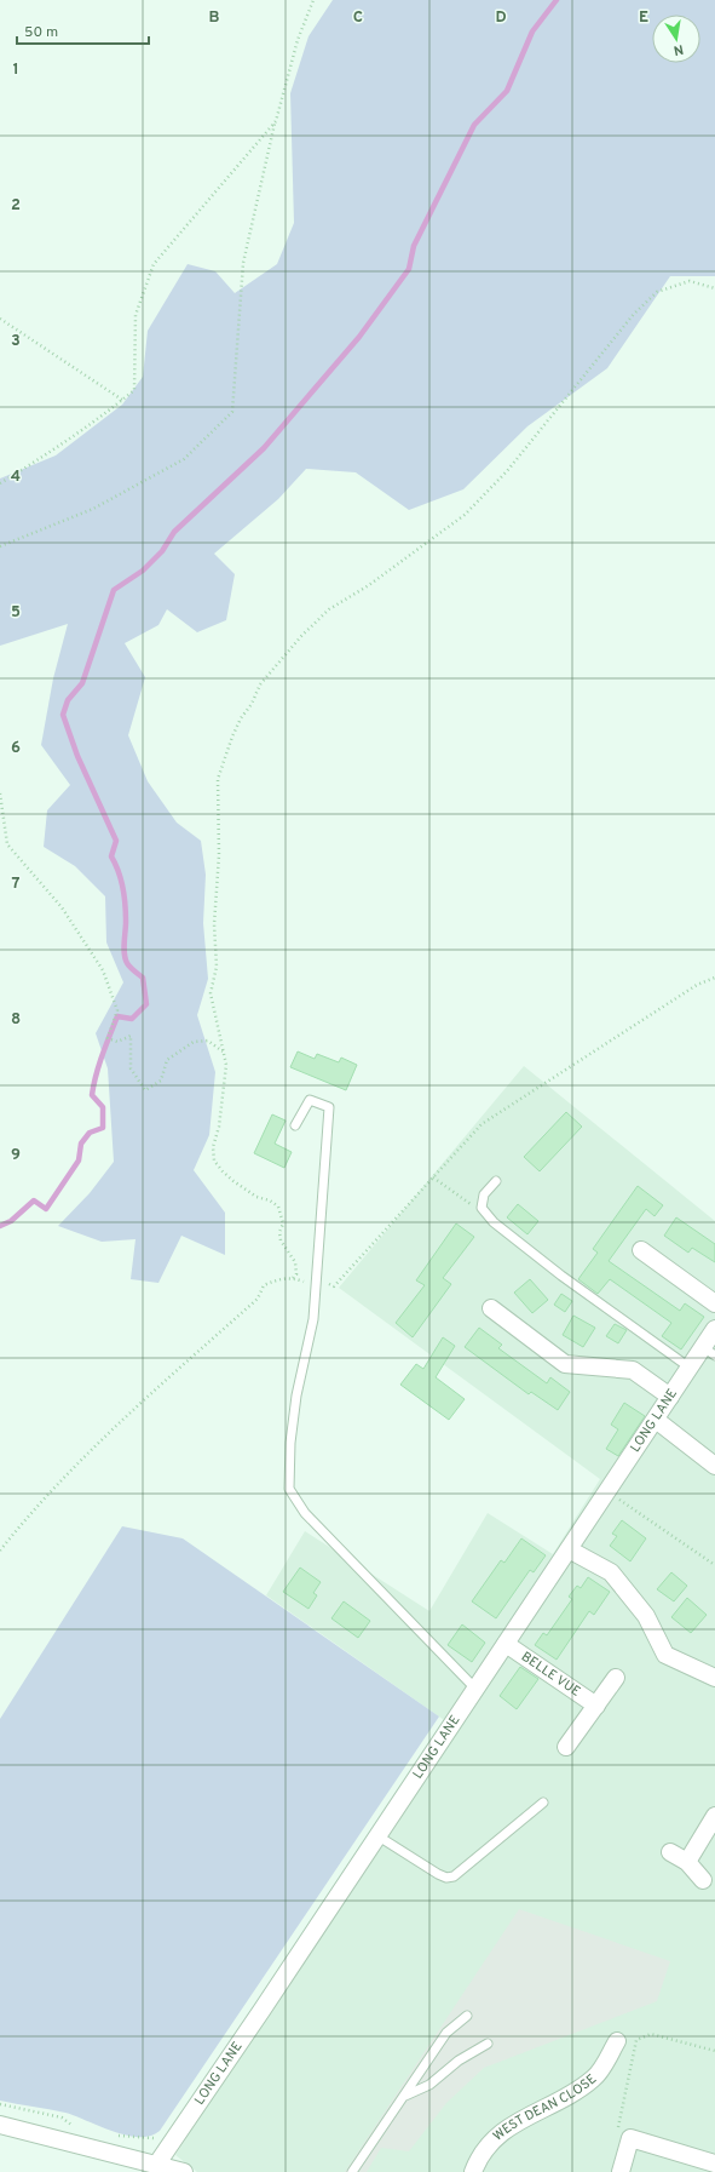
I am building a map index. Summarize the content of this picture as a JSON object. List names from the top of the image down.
{
  "streets": {
    "street": ["LONG LANE", "BELLE VUE", "WEST DEAN CLOSE"]
  },
  "crossings": [
    ["LONG LANE", "BELLE VUE"]
  ],
  "scale_bar": "50 m",
  "north": "bottom",
  "grid": {
    "columns": [
      "B",
      "C",
      "D",
      "E"
    ],
    "rows": [
      "1",
      "2",
      "3",
      "4",
      "5",
      "6",
      "7",
      "8",
      "9"
    ]
  }
}
